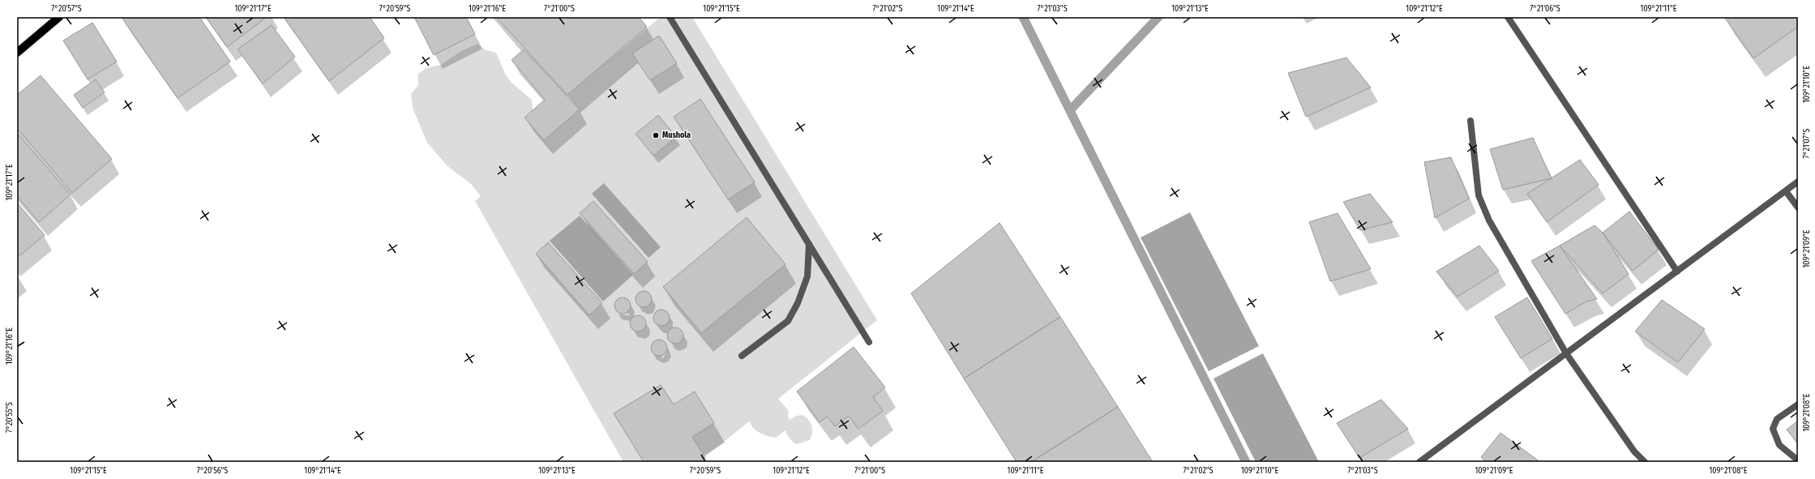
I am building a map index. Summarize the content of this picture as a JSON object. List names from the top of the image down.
{
  "places": ["Mushola"],
  "coordinates": [
    "7°20'57\"S",
    "109°21'17\"E",
    "7°20'59\"S",
    "109°21'16\"E",
    "7°21'00\"S",
    "109°21'15\"E",
    "7°21'02\"S",
    "109°21'14\"E",
    "7°21'03\"S",
    "109°21'13\"E",
    "109°21'12\"E",
    "7°21'06\"S",
    "109°21'11\"E",
    "109°21'10\"E",
    "7°21'07\"S",
    "109°21'09\"E",
    "109°21'08\"E",
    "7°20'55\"S",
    "7°20'56\"S"
  ]
}
